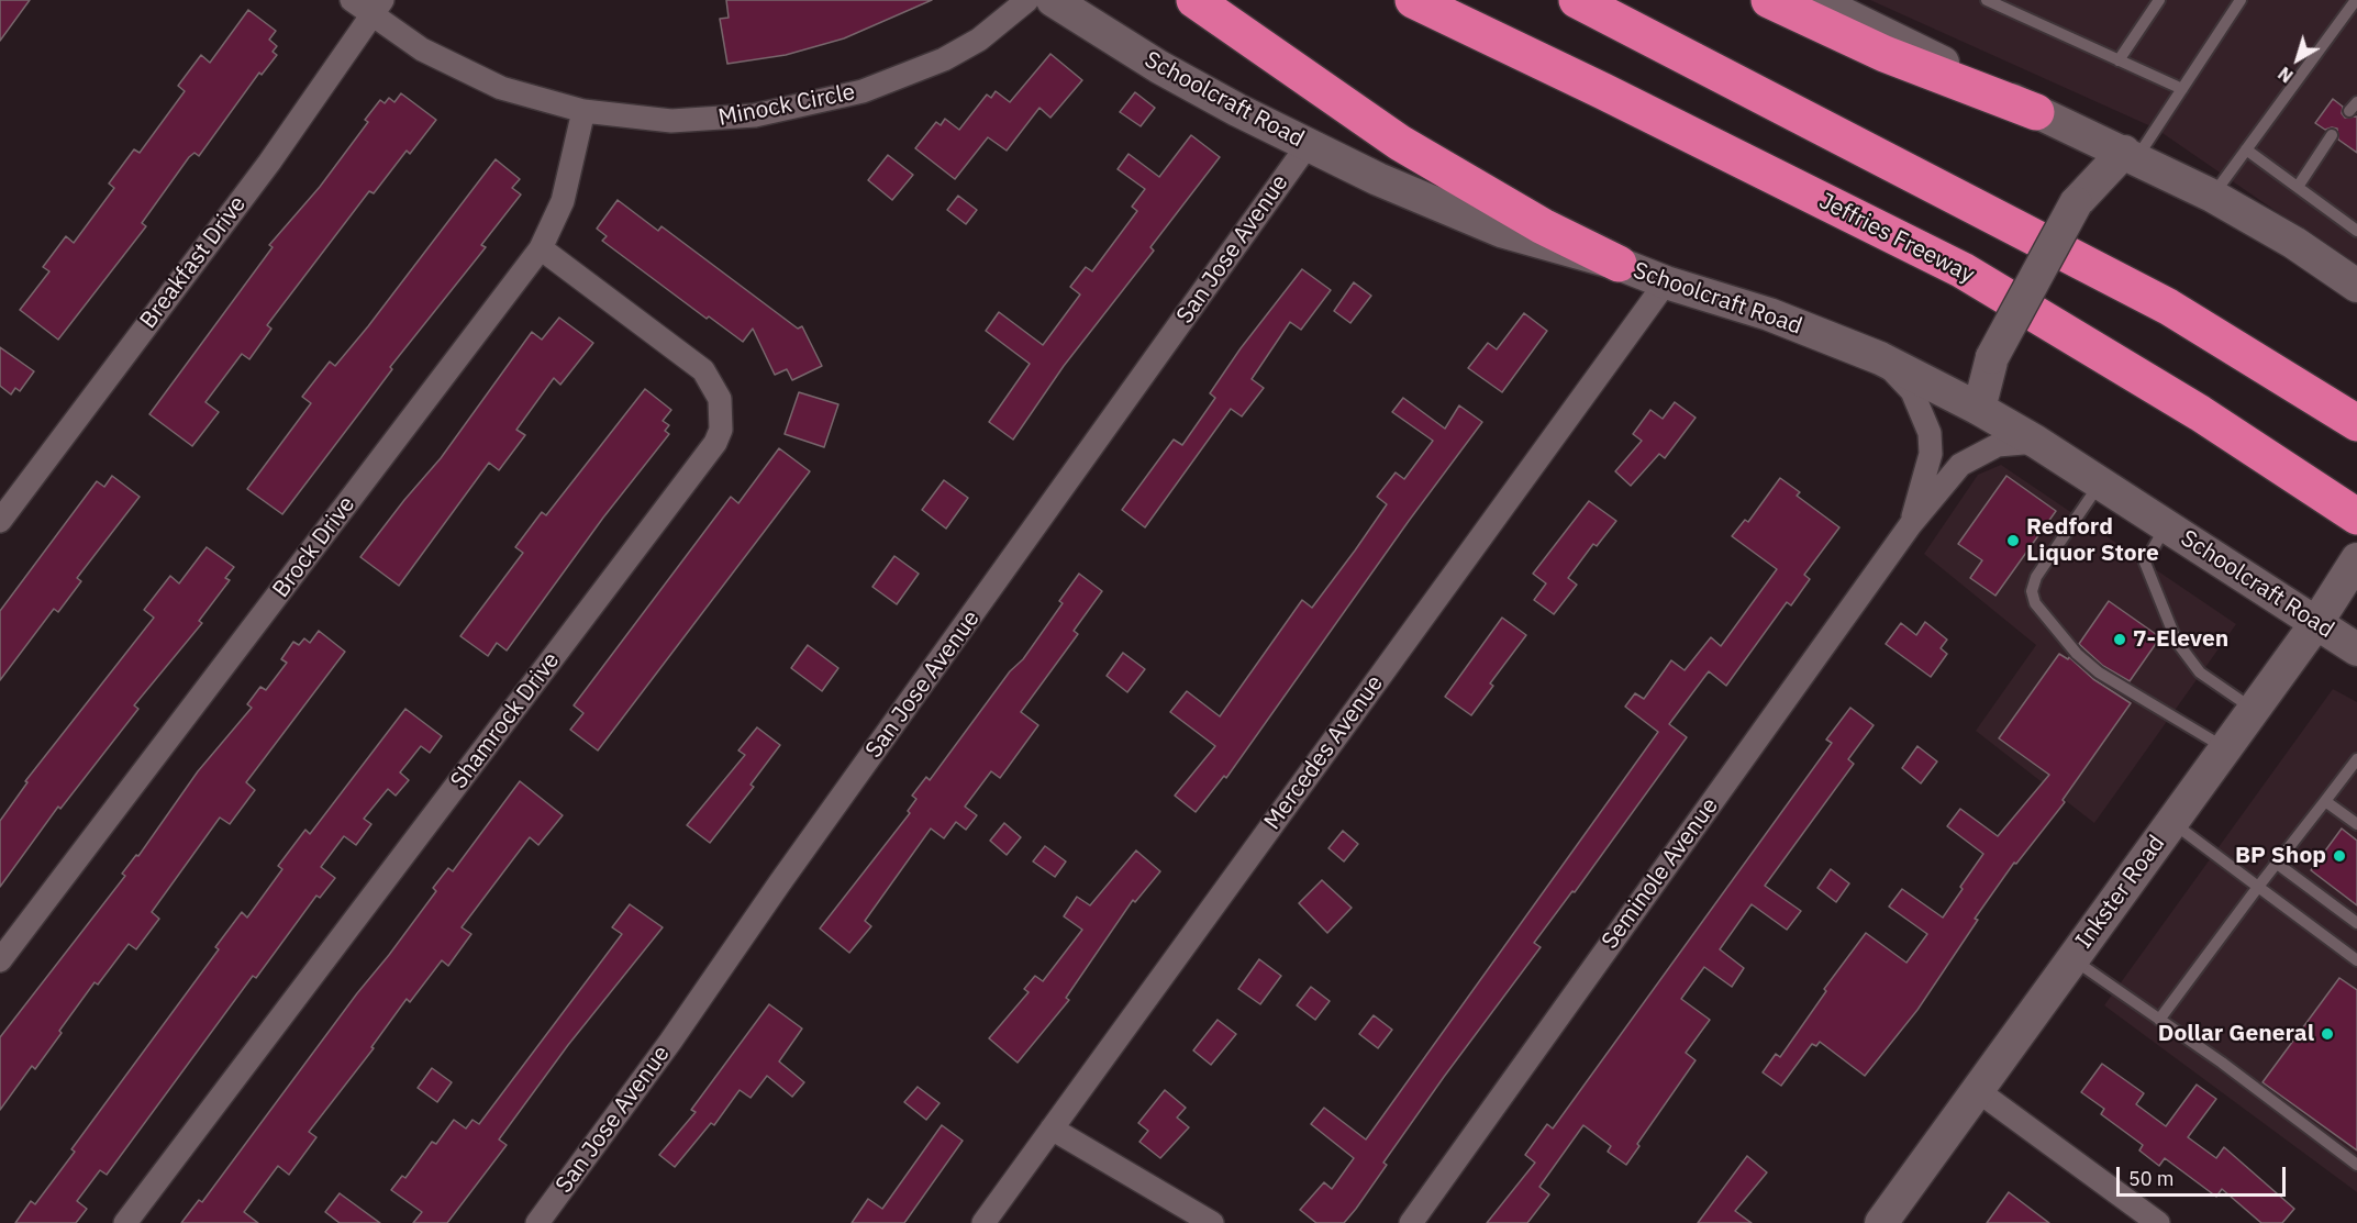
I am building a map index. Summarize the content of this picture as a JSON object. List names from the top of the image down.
{
  "streets": {
    "highway": ["Jeffries Freeway"],
    "main road": ["Schoolcraft Road", "Inkster Road"],
    "street": [
      "Minock Circle",
      "San Jose Avenue",
      "Breakfast Drive",
      "Brock Drive",
      "Shamrock Drive",
      "Mercedes Avenue",
      "Seminole Avenue"
    ]
  },
  "crossings": [
    ["Schoolcraft Road", "San Jose Avenue"],
    ["Schoolcraft Road", "Mercedes Avenue"],
    ["Schoolcraft Road", "Seminole Avenue"],
    ["Schoolcraft Road", "Inkster Road"],
    ["Minock Circle", "Breakfast Drive"],
    ["Minock Circle", "Brock Drive"],
    ["Brock Drive", "Shamrock Drive"]
  ],
  "places": [
    "Redford Liquor Store",
    "7-Eleven",
    "BP Shop",
    "Dollar General"
  ],
  "scale_bar": "50 m",
  "north": "bottom left"
}
